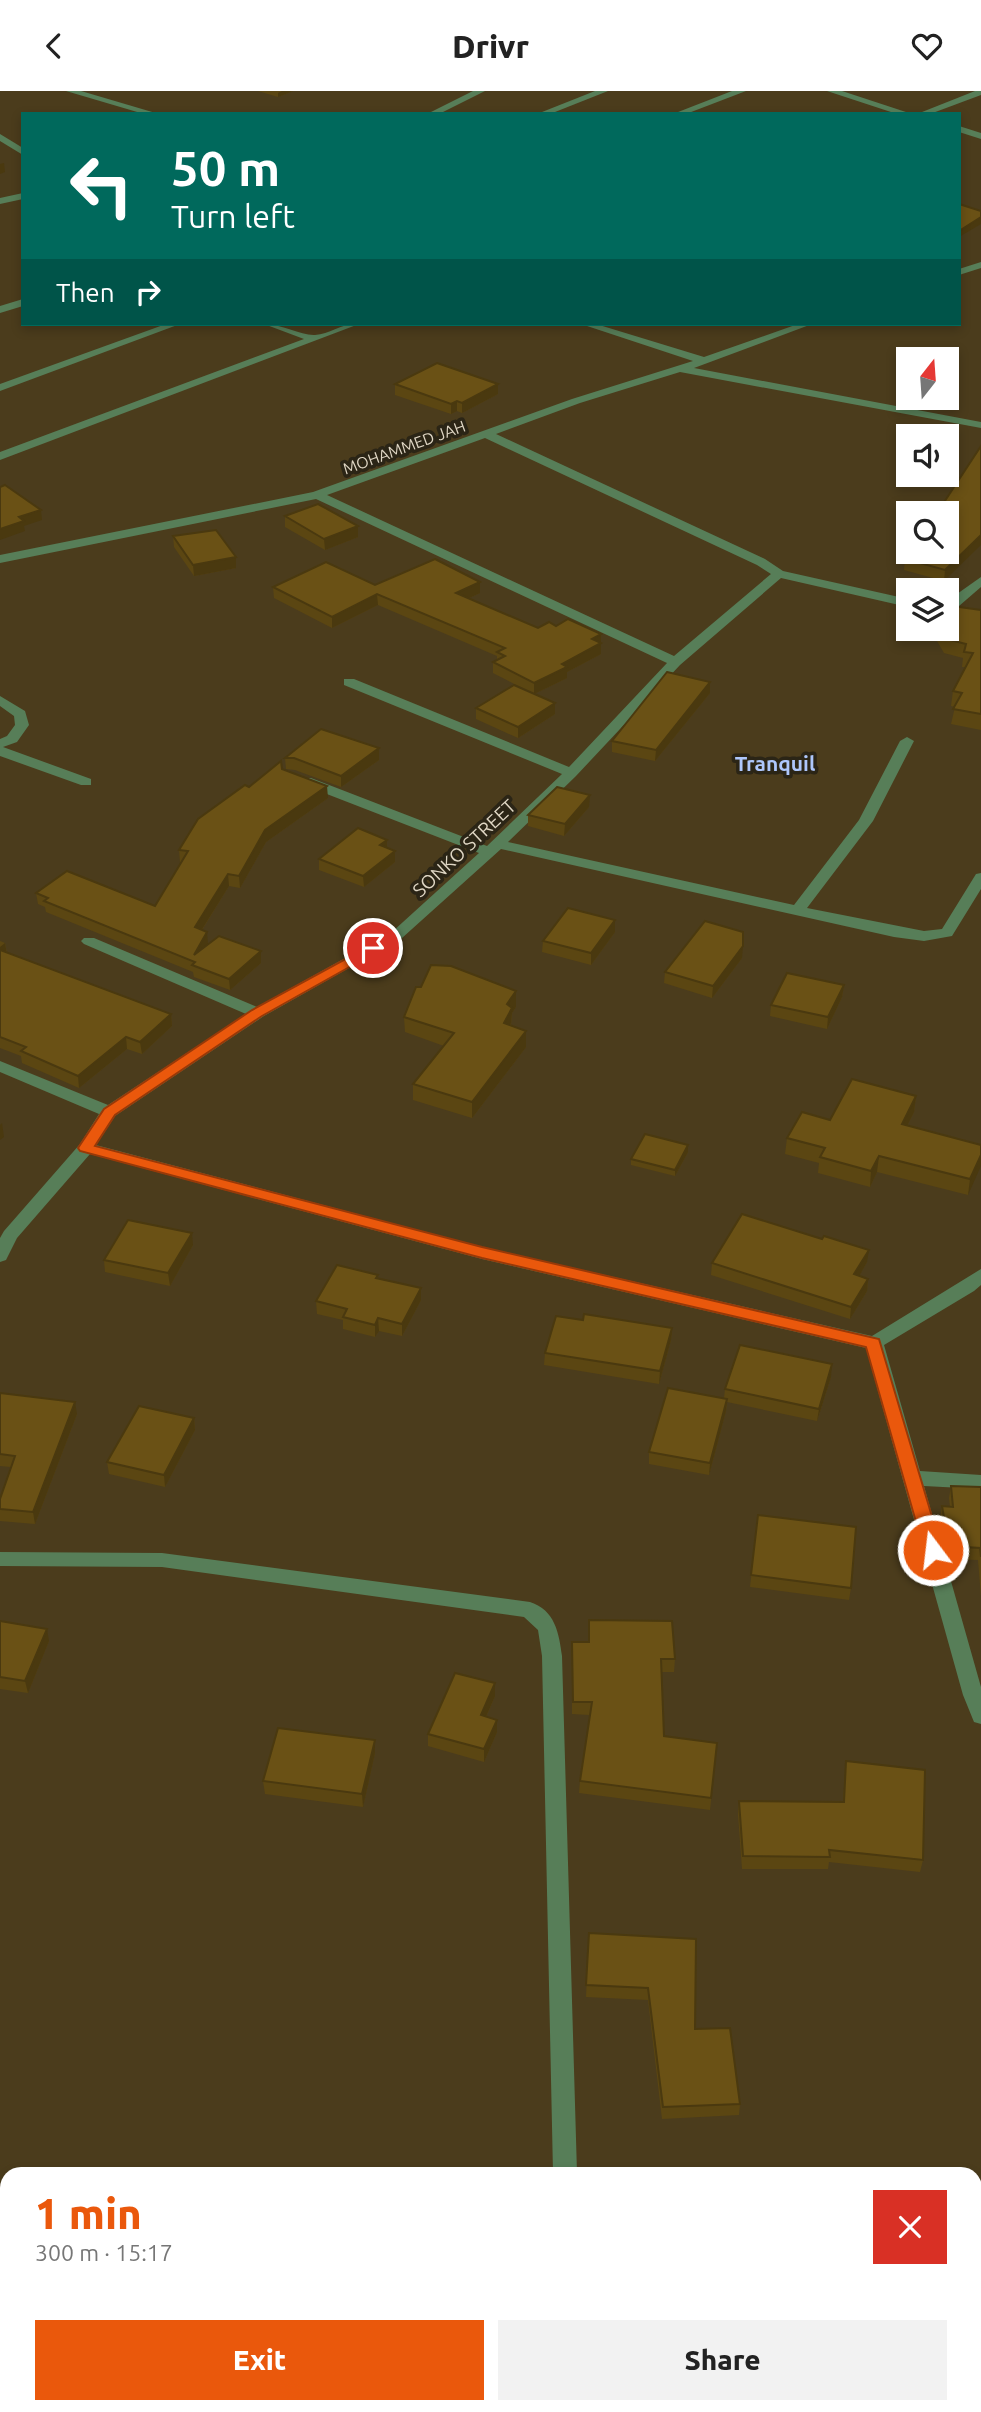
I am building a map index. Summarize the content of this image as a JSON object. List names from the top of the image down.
{
  "streets": {
    "street": ["MOHAMMED JAH", "SONKO STREET"]
  },
  "districts": ["Tranquil"],
  "north": "top",
  "page": {
    "header": "Drivr",
    "turn": ["50 m", "Turn left"],
    "then": "Then",
    "heading": ["1 min", "300 m · 15:17"],
    "buttons": ["Exit", "Share"]
  }
}
